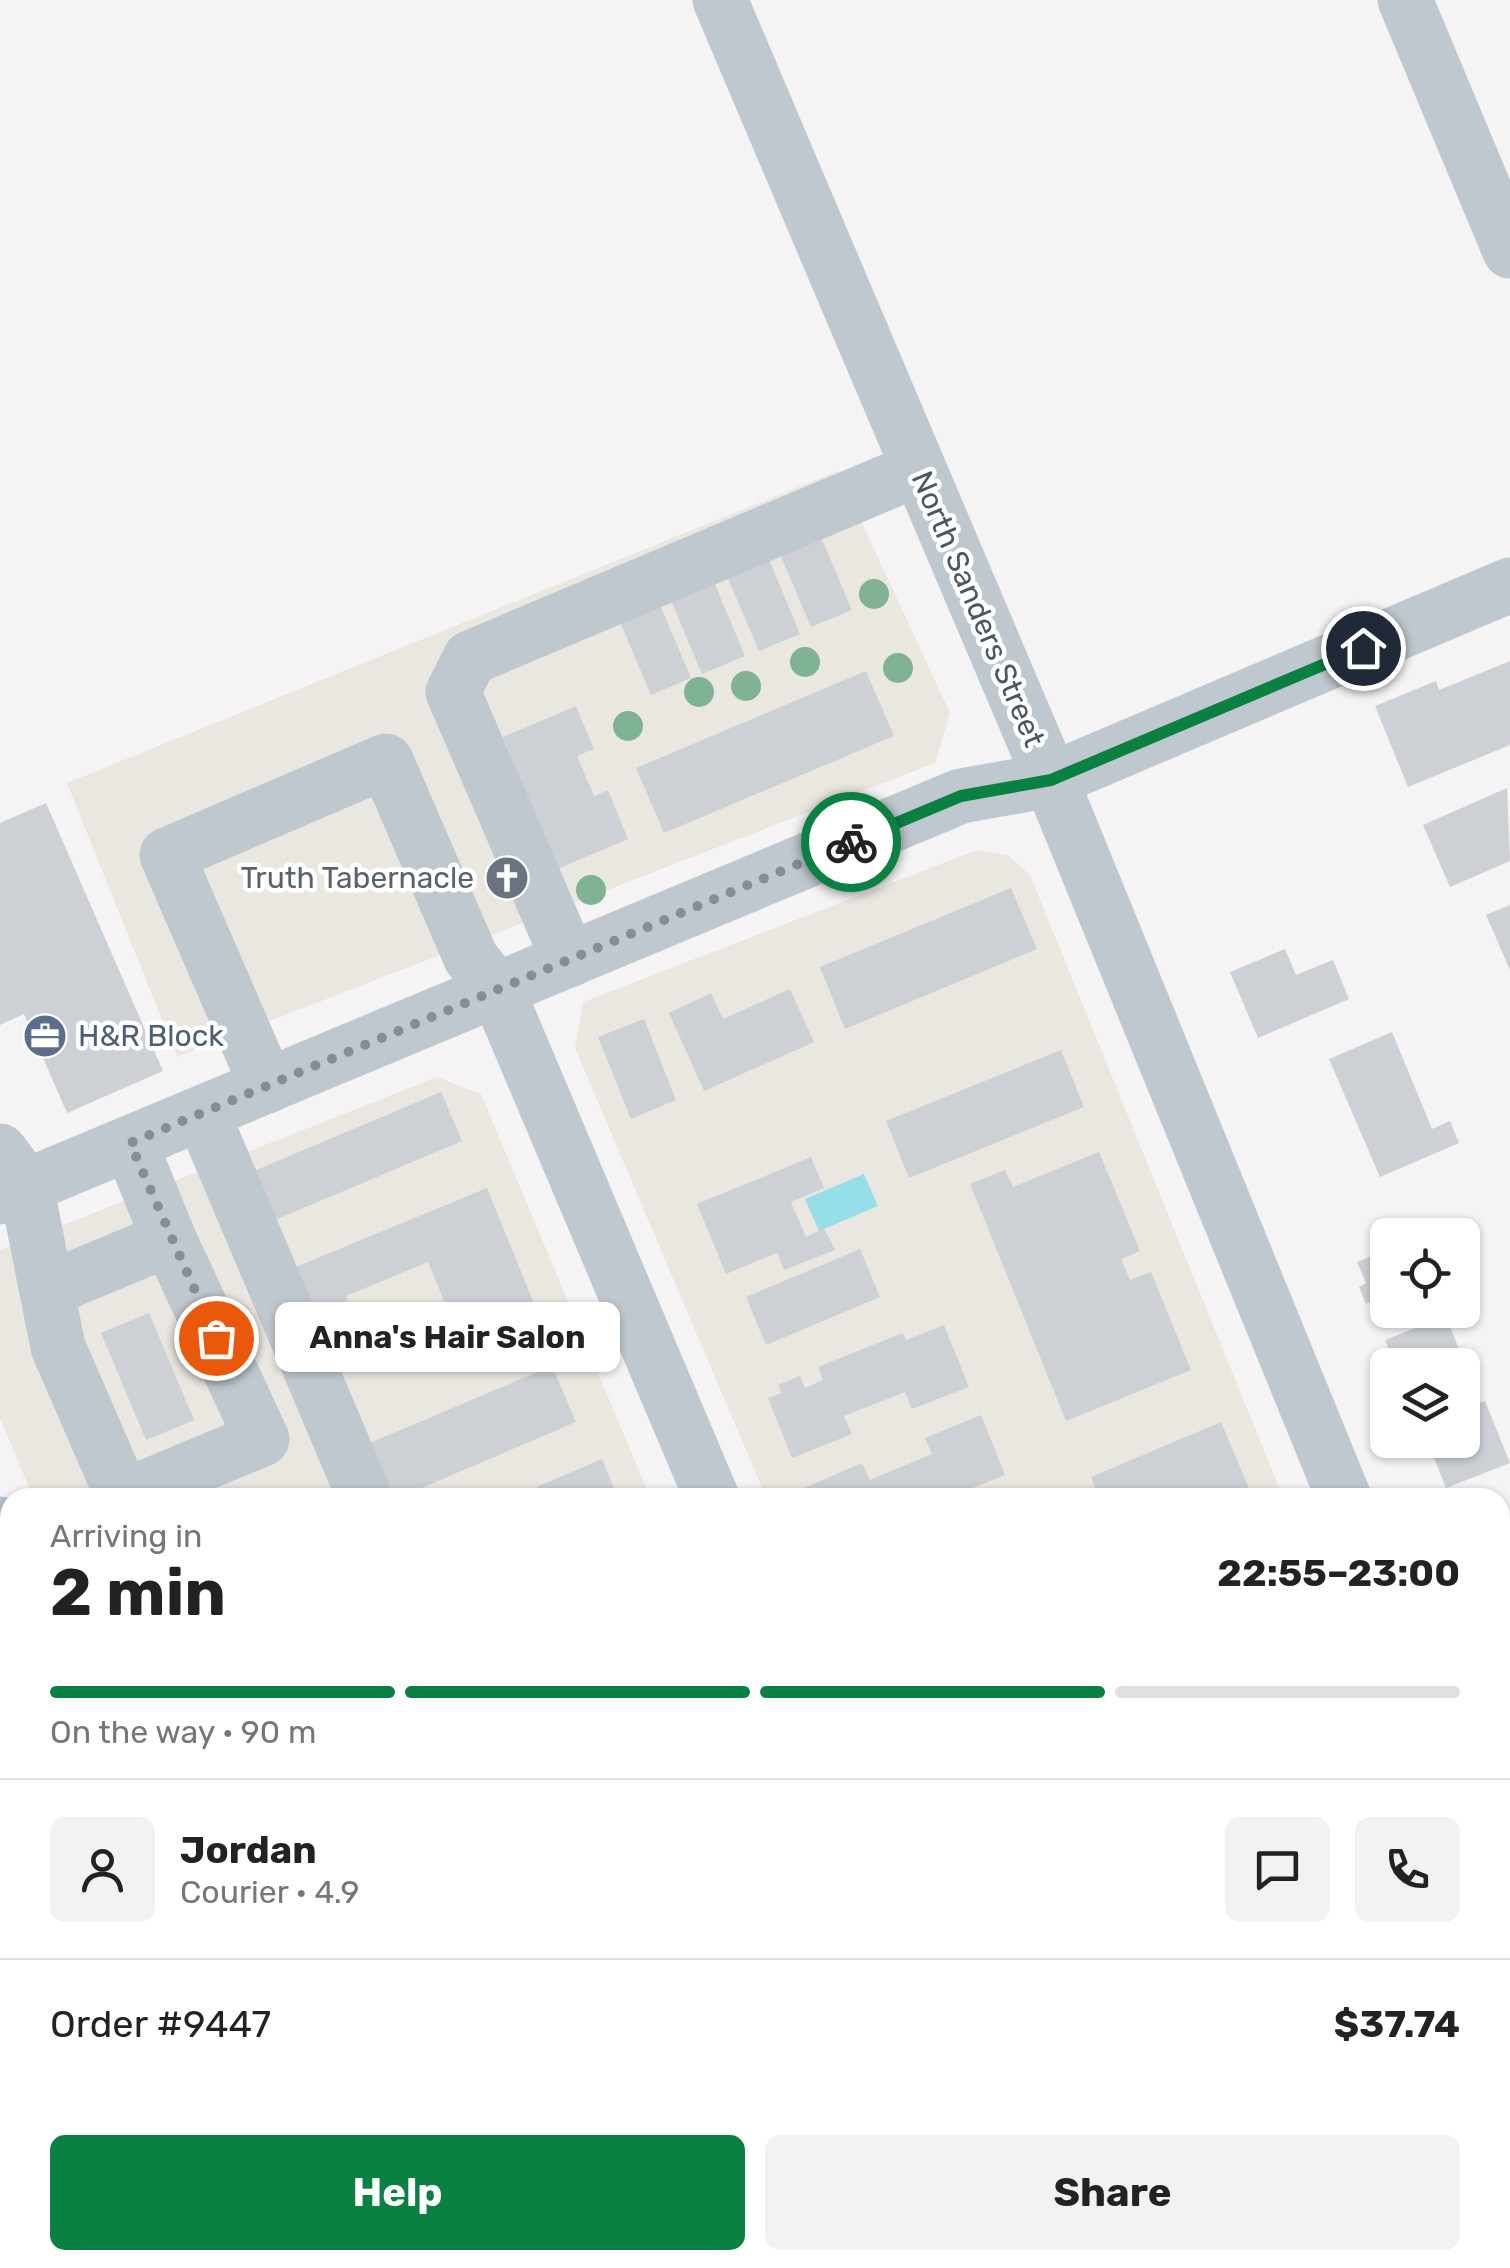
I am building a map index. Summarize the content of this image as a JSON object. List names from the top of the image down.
{
  "streets": {
    "street": ["North Sanders Street"]
  },
  "places": {
    "church": ["Truth Tabernacle"],
    "office": ["H&R Block"],
    "other": ["Anna's Hair Salon"]
  },
  "page": {
    "bubble": "Anna's Hair Salon",
    "heading": ["2 min", "Arriving in", "22:55–23:00"],
    "panel": [
      "Jordan",
      "Courier · 4.9",
      "Order #9447",
      "$37.74"
    ],
    "bar": "On the way · 90 m",
    "buttons": ["Help", "Share"]
  }
}
